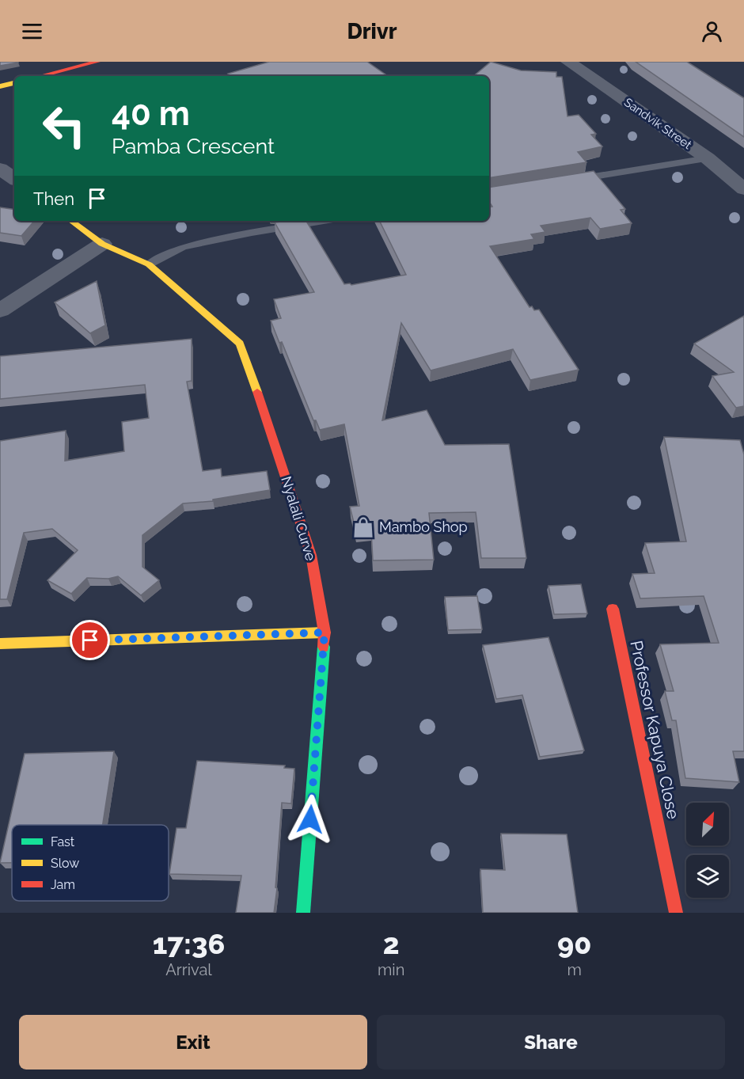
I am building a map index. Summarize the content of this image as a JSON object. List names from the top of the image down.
{
  "streets": {
    "street": ["Sandvik Street", "Nyalali Curve", "Professor Kapuya Close"]
  },
  "places": {
    "shop": ["Mambo Shop"]
  },
  "legend": ["Fast", "Slow", "Jam"],
  "north": "top right",
  "page": {
    "header": "Drivr",
    "turn": ["40 m", "Pamba Crescent"],
    "then": "Then",
    "eta": [
      "17:36",
      "Arrival",
      "2",
      "min",
      "90",
      "m"
    ],
    "buttons": ["Exit", "Share"]
  }
}
